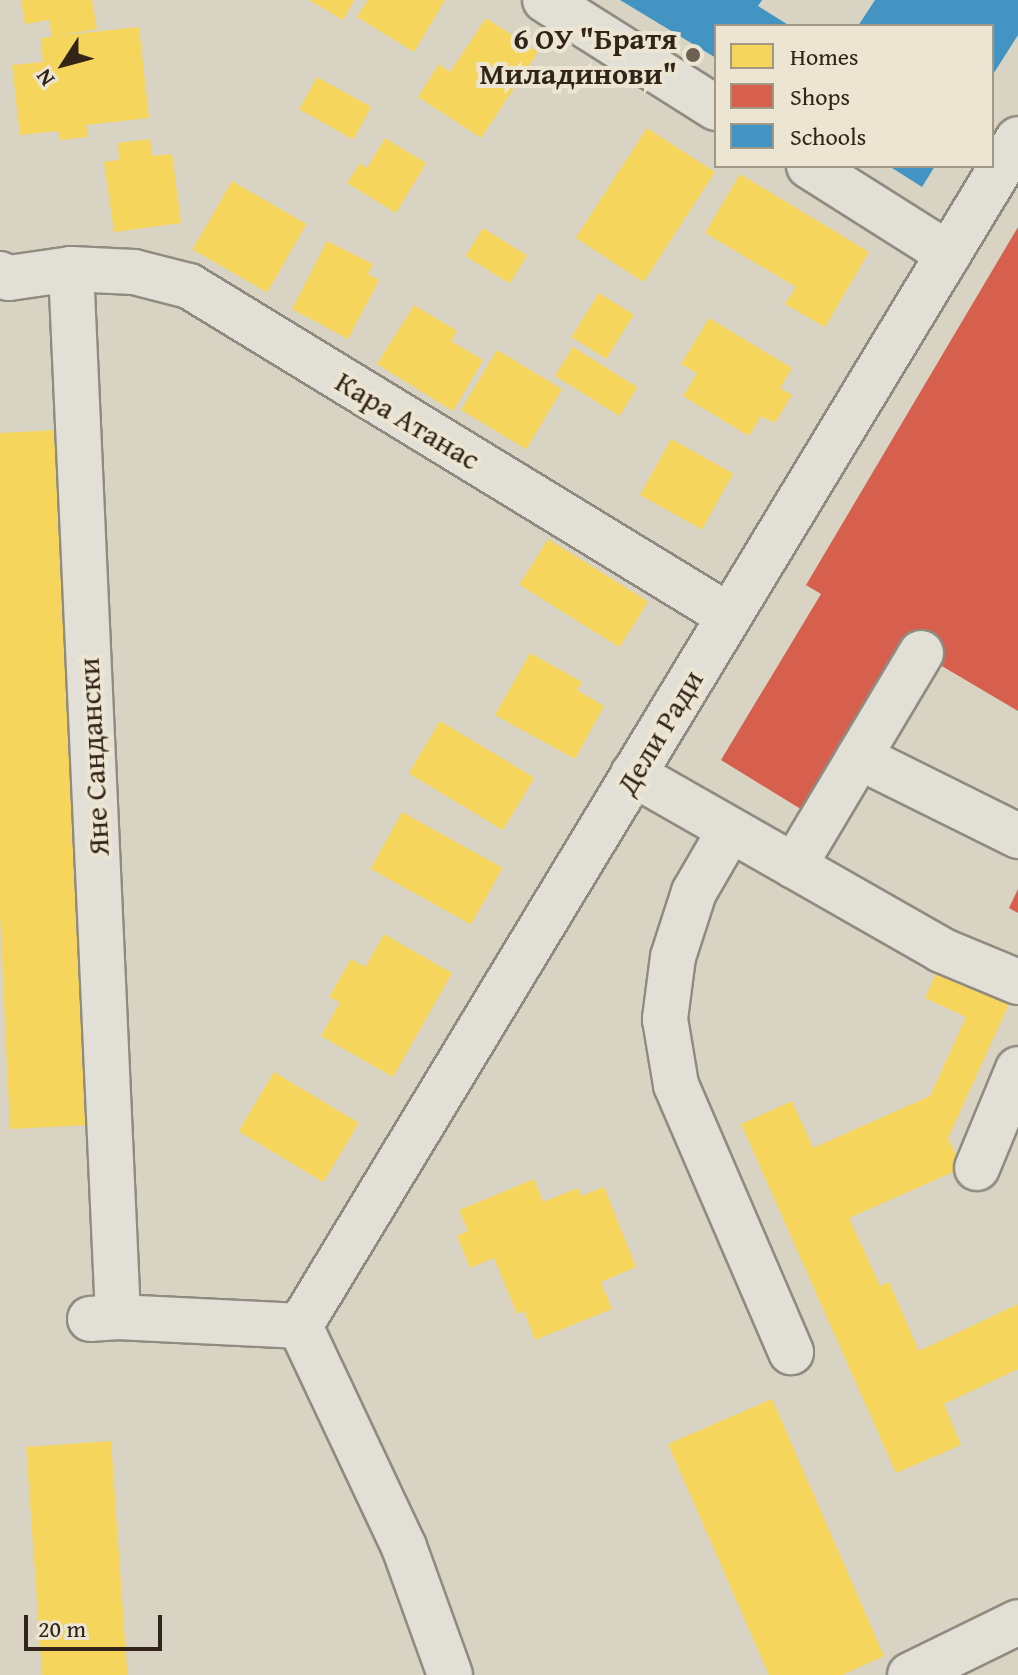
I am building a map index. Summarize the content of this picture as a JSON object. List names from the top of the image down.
{
  "streets": {
    "street": ["Кара Атанас", "Дели Ради", "Яне Сандански"]
  },
  "crossings": [
    ["Кара Атанас", "Дели Ради"],
    ["Кара Атанас", "Яне Сандански"],
    ["Дели Ради", "Яне Сандански"]
  ],
  "places": ["6 ОУ \"Братя Миладинови\""],
  "legend": ["Homes", "Shops", "Schools"],
  "scale_bar": "20 m",
  "north": "bottom left"
}
